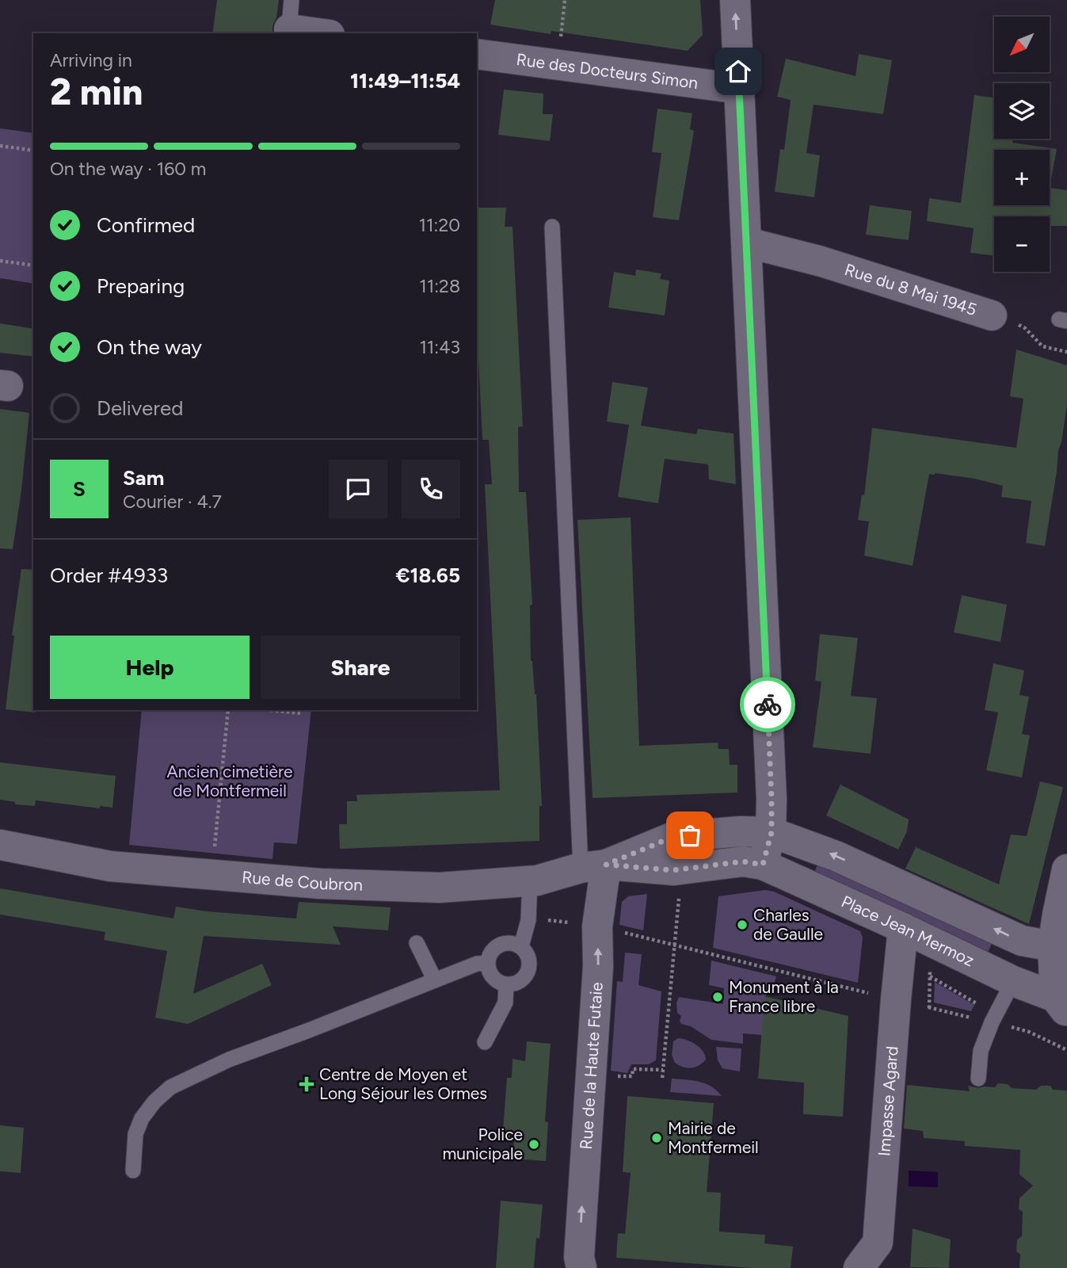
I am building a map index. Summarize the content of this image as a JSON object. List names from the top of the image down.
{
  "streets": {
    "street": [
      "Rue des Docteurs Simon",
      "Rue du 8 Mai 1945",
      "Rue de Coubron",
      "Place Jean Mermoz",
      "Rue de la Haute Futaie",
      "Impasse Agard"
    ]
  },
  "crossings": [
    ["Rue de Coubron", "Place Jean Mermoz"],
    ["Rue de Coubron", "Rue de la Haute Futaie"],
    ["Place Jean Mermoz", "Rue de la Haute Futaie"],
    ["Place Jean Mermoz", "Impasse Agard"]
  ],
  "one_way": ["Rue de la Haute Futaie"],
  "parks": ["Ancien cimetière de Montfermeil"],
  "places": {
    "other": [
      "Charles de Gaulle",
      "Monument à la France libre",
      "Mairie de Montfermeil",
      "Police municipale"
    ],
    "health": ["Centre de Moyen et Long Séjour les Ormes"]
  },
  "north": "bottom left",
  "page": {
    "map_buttons": ["+", "−"],
    "heading": ["2 min", "Arriving in", "11:49–11:54"],
    "panel": [
      "Sam",
      "Courier · 4.7",
      "Order #4933",
      "€18.65"
    ],
    "bar": "On the way · 160 m",
    "list": [
      ["Confirmed", "11:20"],
      ["Preparing", "11:28"],
      ["On the way", "11:43"],
      "Delivered"
    ],
    "round": "S",
    "buttons": ["Help", "Share"]
  }
}
